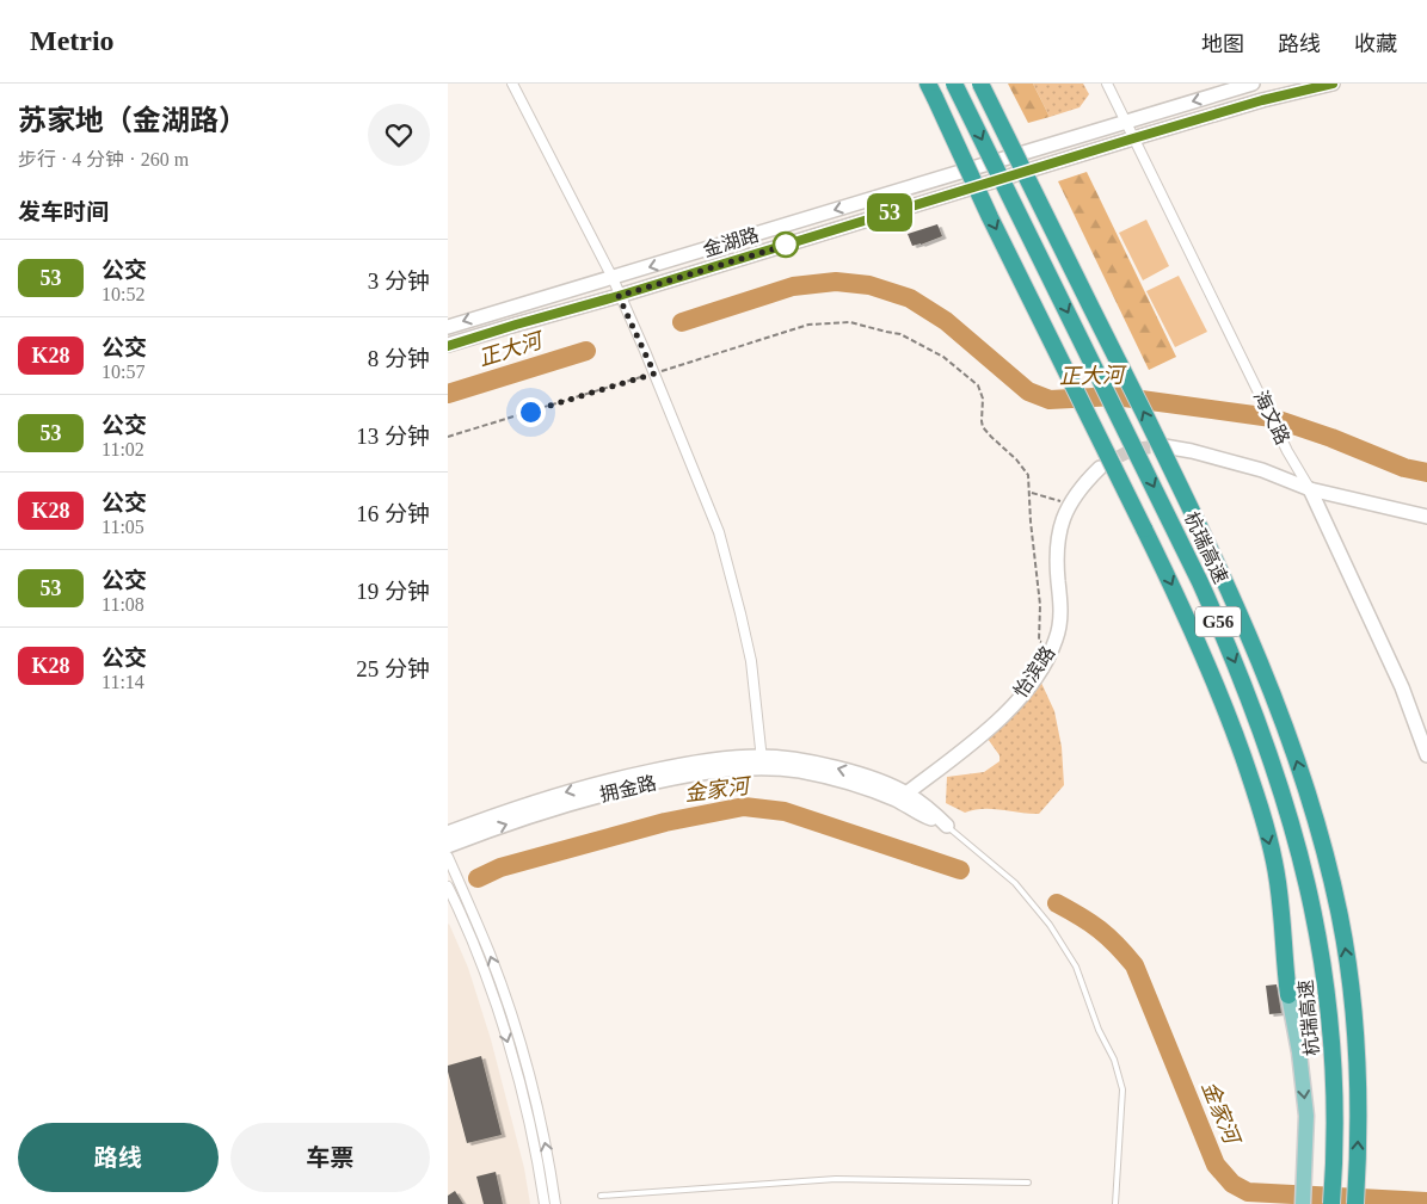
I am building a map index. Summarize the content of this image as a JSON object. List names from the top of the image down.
{
  "streets": {
    "highway": ["杭瑞高速", "G56"],
    "street": [
      "金湖路",
      "海文路",
      "怡滨路",
      "拥金路"
    ]
  },
  "crossings": [
    ["金湖路", "海文路"]
  ],
  "water": ["正大河", "金家河"],
  "lines": ["bus line 53"],
  "page": {
    "header": "Metrio",
    "nav": ["地图", "路线", "收藏"],
    "heading": [
      ["苏家地（金湖路）", "步行 · 4 分钟 · 260 m"],
      "发车时间"
    ],
    "on_map": "53",
    "list": [
      {
        "mark": "53",
        "name": "公交",
        "note": "10:52",
        "value": "3 分钟"
      },
      {
        "mark": "K28",
        "name": "公交",
        "note": "10:57",
        "value": "8 分钟"
      },
      {
        "mark": "53",
        "name": "公交",
        "note": "11:02",
        "value": "13 分钟"
      },
      {
        "mark": "K28",
        "name": "公交",
        "note": "11:05",
        "value": "16 分钟"
      },
      {
        "mark": "53",
        "name": "公交",
        "note": "11:08",
        "value": "19 分钟"
      },
      {
        "mark": "K28",
        "name": "公交",
        "note": "11:14",
        "value": "25 分钟"
      }
    ],
    "buttons": ["路线", "车票"]
  }
}
